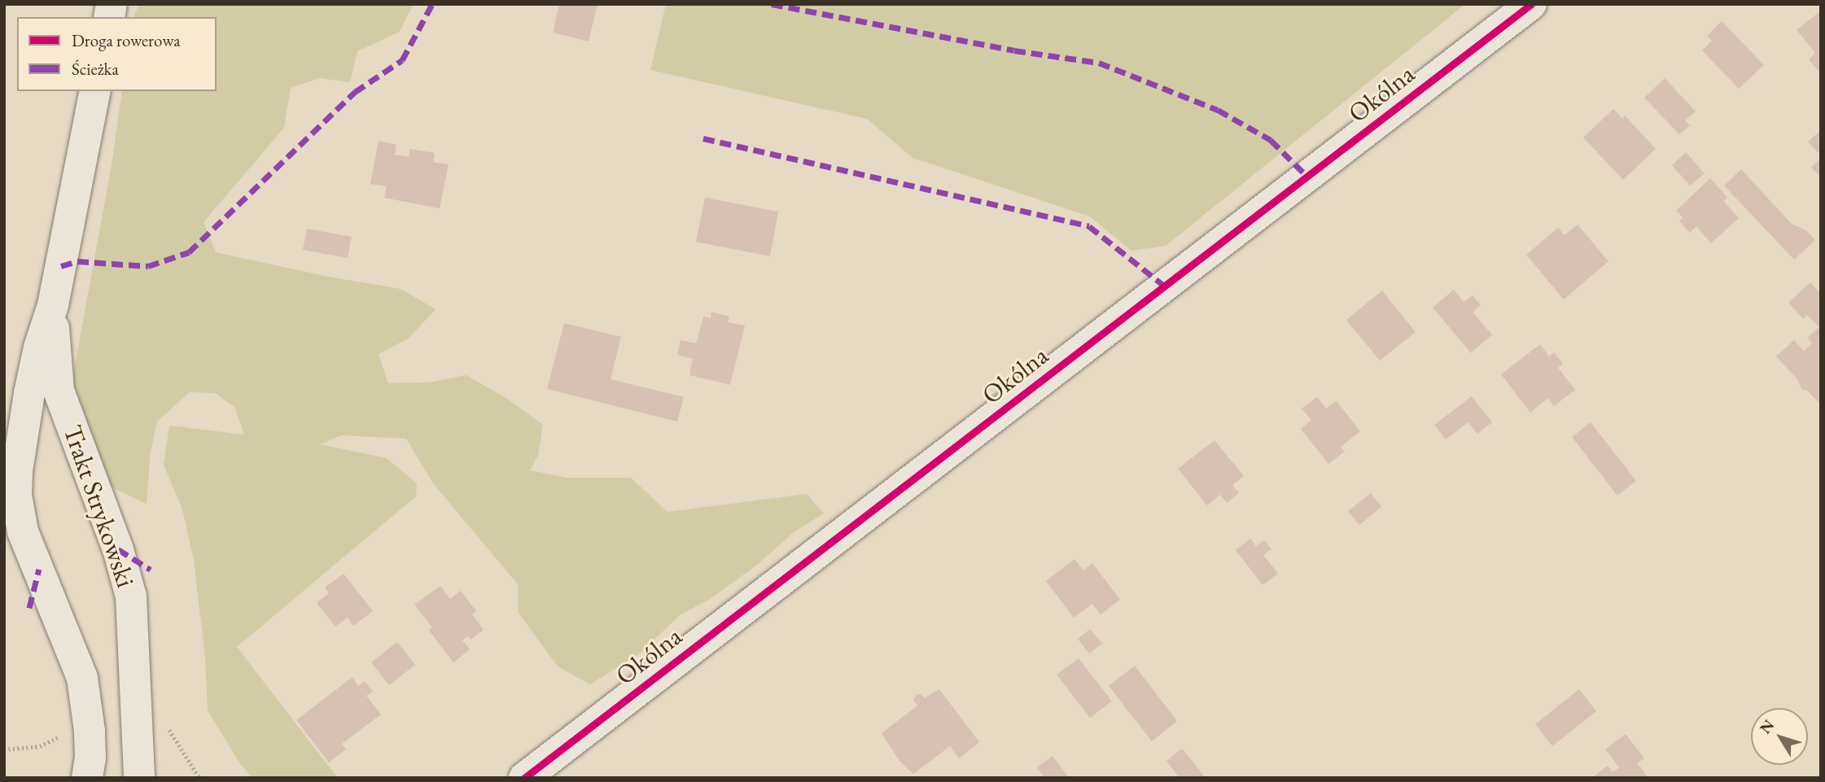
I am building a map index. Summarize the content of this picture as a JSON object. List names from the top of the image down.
{
  "streets": {
    "street": ["Okólna", "Trakt Strykowski"]
  },
  "legend": ["Droga rowerowa", "Ścieżka"],
  "north": "top left"
}
